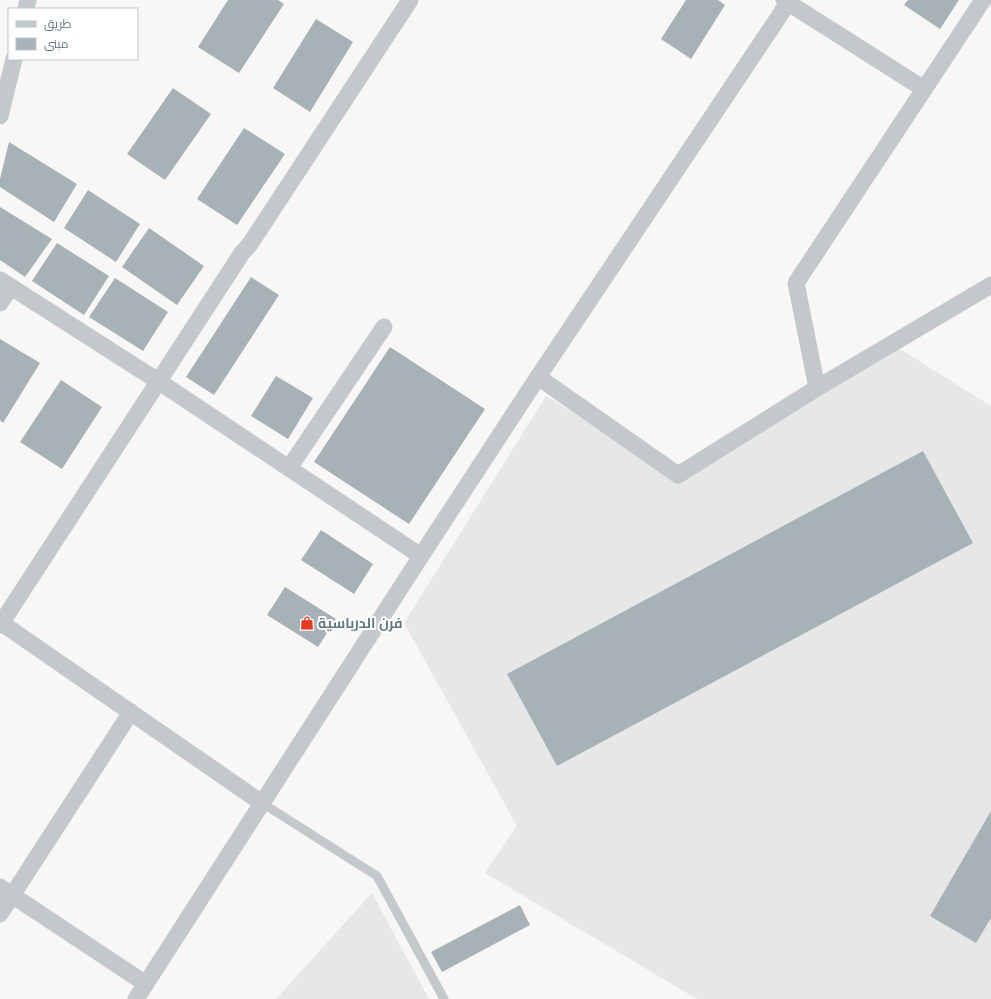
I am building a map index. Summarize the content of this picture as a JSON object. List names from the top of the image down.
{
  "places": {
    "shop": ["فرن الدرباسية"]
  },
  "legend": ["طريق", "مبنى"]
}
